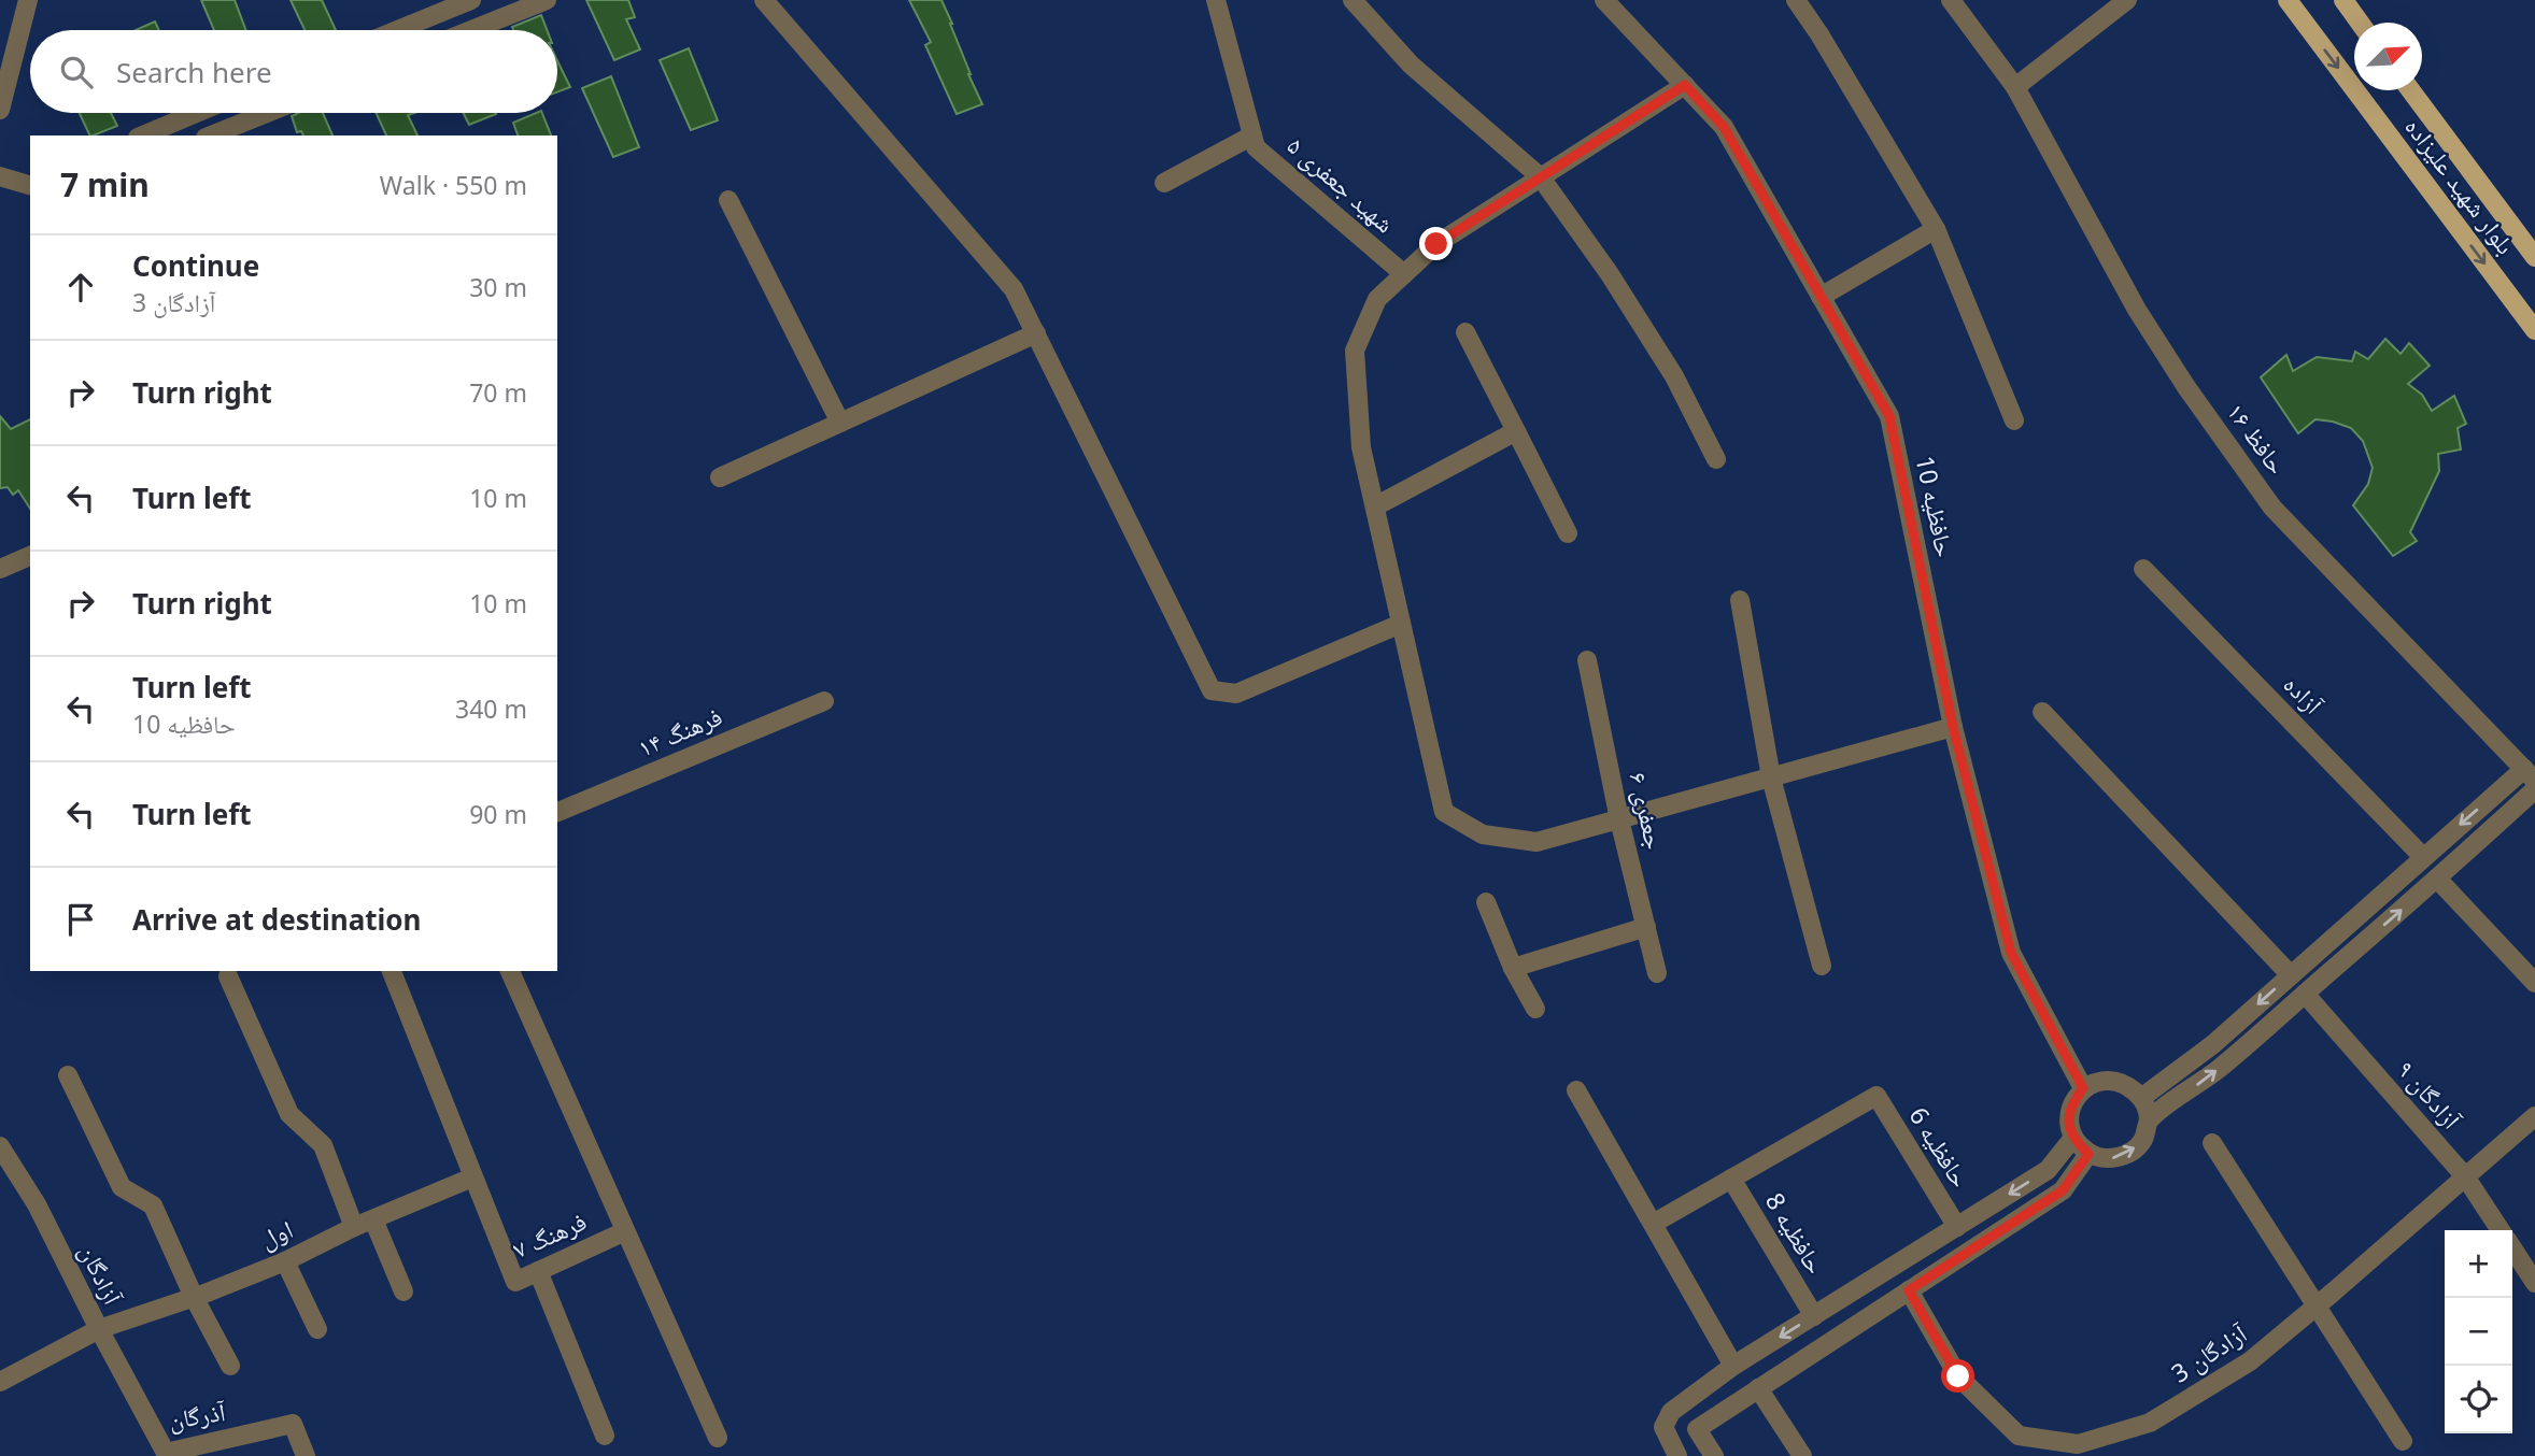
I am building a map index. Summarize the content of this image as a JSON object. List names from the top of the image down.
{
  "streets": {
    "main road": ["بلوار شهید علیزاده"],
    "street": [
      "شهید جعفری ۵",
      "حافظ ۱۶",
      "حافظیه 10",
      "آزاده",
      "فرهنگ ۱۴",
      "جعفری ۶",
      "آزادگان ۹",
      "حافظیه 6",
      "حافظیه 8",
      "اول",
      "فرهنگ ۷",
      "آزادگان",
      "آزادگان 3",
      "آذرگان"
    ]
  },
  "crossings": [
    ["آزادگان ۹", "آزادگان 3"],
    ["حافظیه 6", "حافظیه 8"],
    ["اول", "فرهنگ ۷"],
    ["اول", "آزادگان"],
    ["اول", "آذرگان"],
    ["آزادگان", "آذرگان"]
  ],
  "north": "top right",
  "page": {
    "search": "Search here",
    "heading": ["7 min", "Walk · 550 m"],
    "list": [
      ["Continue", "آزادگان 3", "30 m"],
      ["Turn right", "70 m"],
      ["Turn left", "10 m"],
      ["Turn right", "10 m"],
      ["Turn left", "حافظیه 10", "340 m"],
      ["Turn left", "90 m"],
      "Arrive at destination"
    ],
    "map_buttons": ["+", "−"]
  }
}
